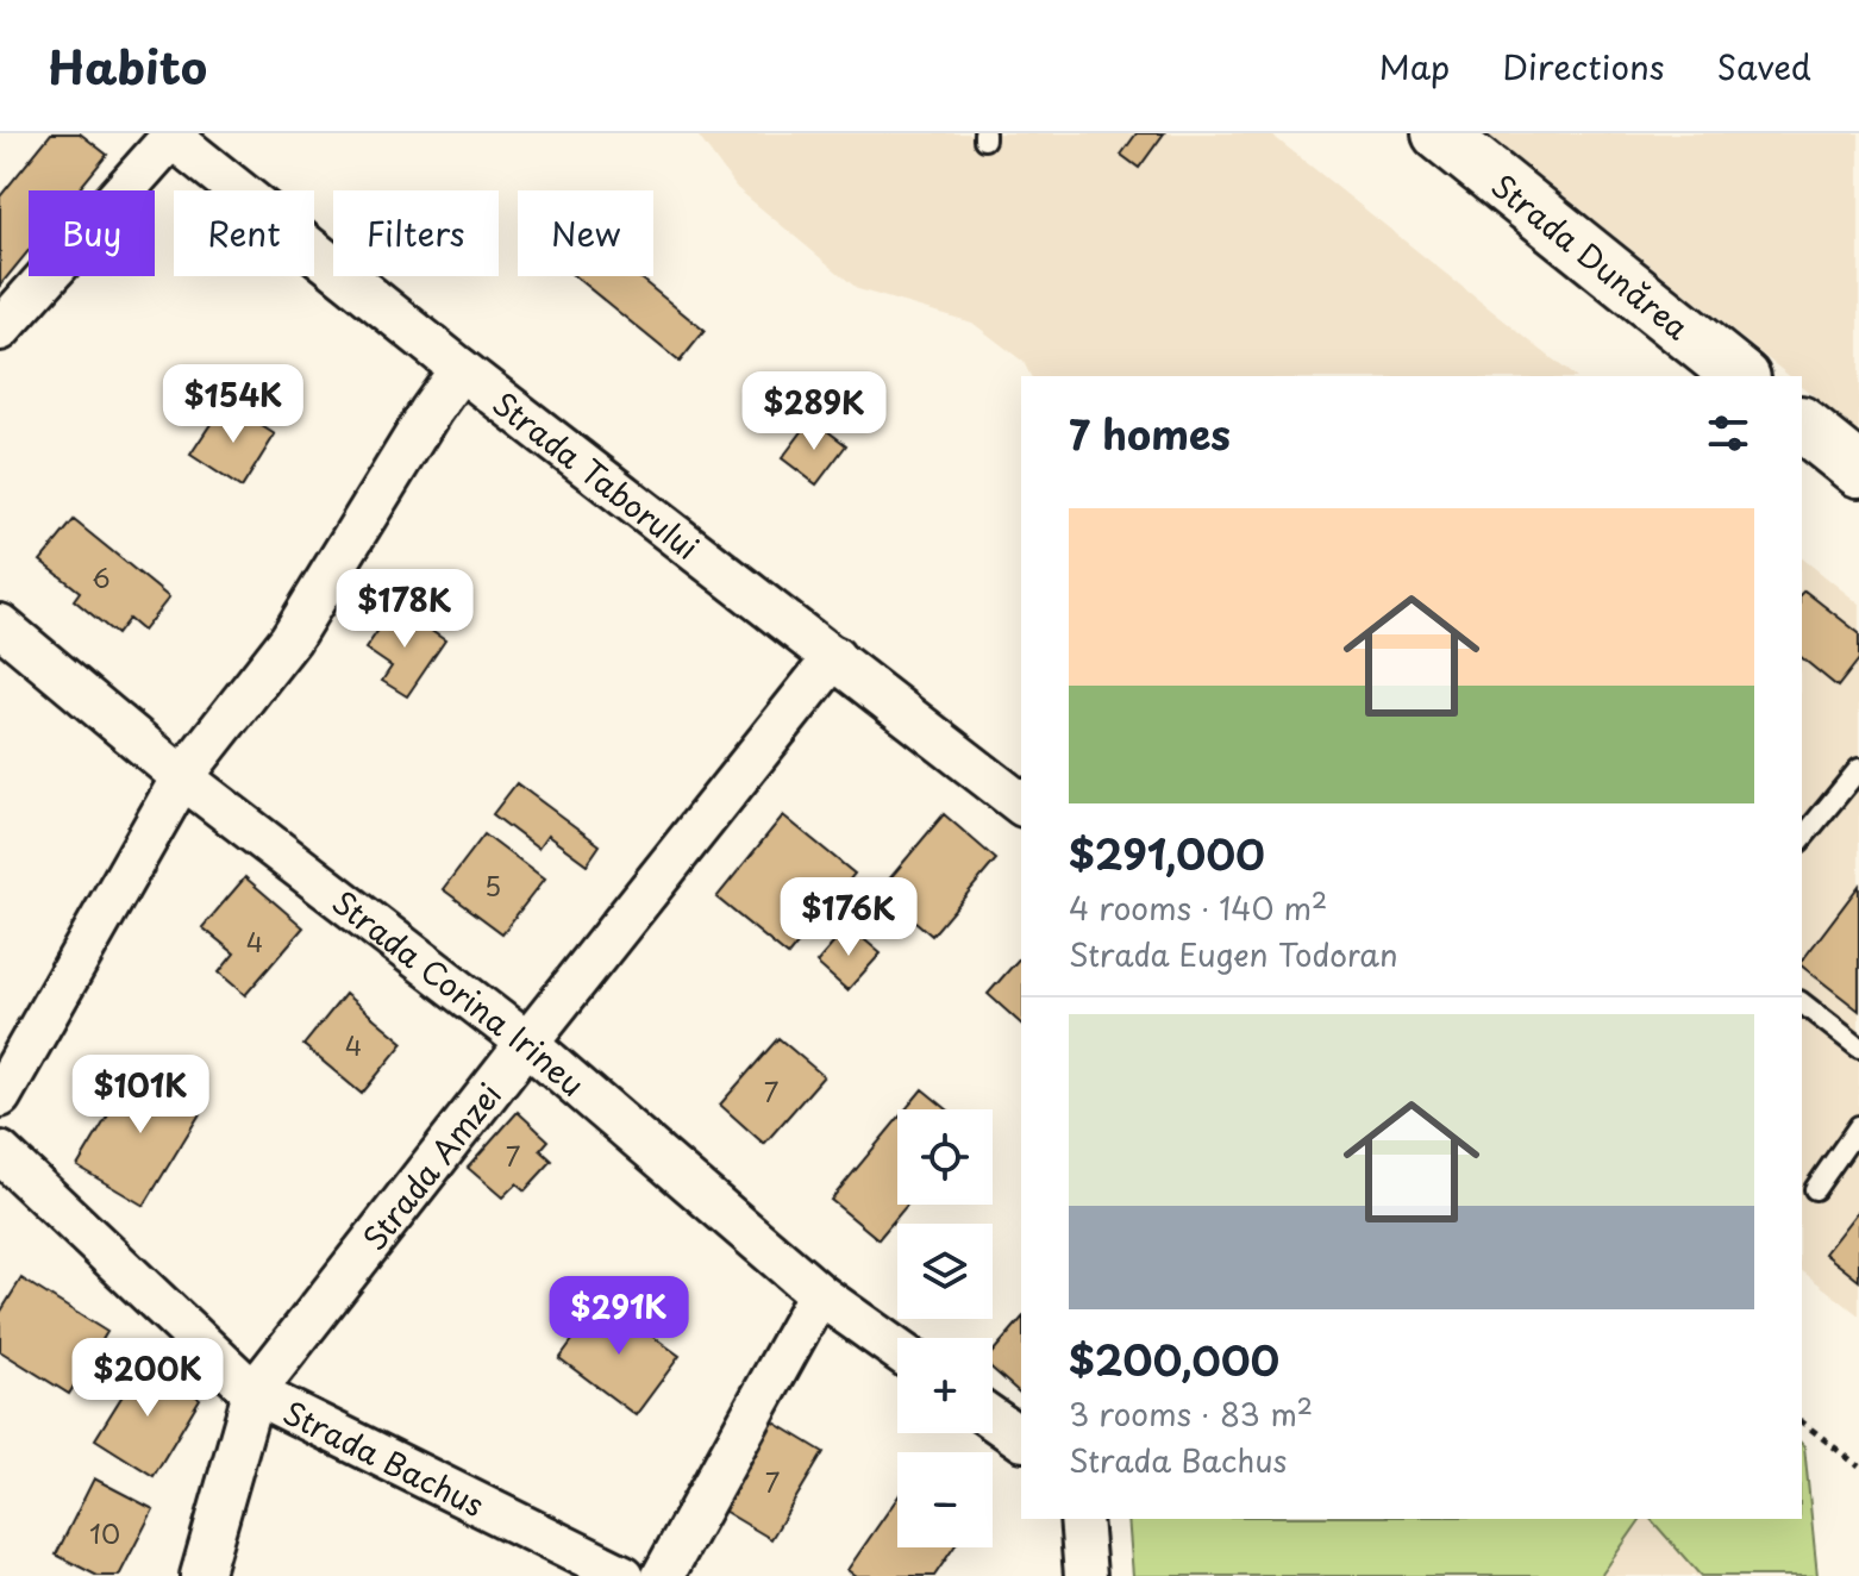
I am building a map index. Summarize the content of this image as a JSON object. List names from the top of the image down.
{
  "streets": {
    "street": [
      "Strada Dunărea",
      "Strada Taborului",
      "Strada Corina Irineu",
      "Strada Amzei",
      "Strada Bachus"
    ]
  },
  "crossings": [
    ["Strada Taborului", "Strada Amzei"],
    ["Strada Corina Irineu", "Strada Amzei"],
    ["Strada Amzei", "Strada Bachus"]
  ],
  "house_numbers": [
    "6",
    "5",
    "4",
    "4",
    "7",
    "7",
    "7",
    "10"
  ],
  "page": {
    "header": "Habito",
    "nav": ["Map", "Directions", "Saved"],
    "chip": [
      "Buy",
      "Rent",
      "Filters",
      "New"
    ],
    "price": [
      "$154K",
      "$289K",
      "$178K",
      "$176K",
      "$101K",
      "$291K",
      "$200K"
    ],
    "heading": "7 homes",
    "list": [
      {
        "name": "$291,000",
        "note": "4 rooms · 140 m² · Strada Eugen Todoran"
      },
      {
        "name": "$200,000",
        "note": "3 rooms · 83 m² · Strada Bachus"
      }
    ],
    "map_buttons": ["+", "−"]
  }
}
